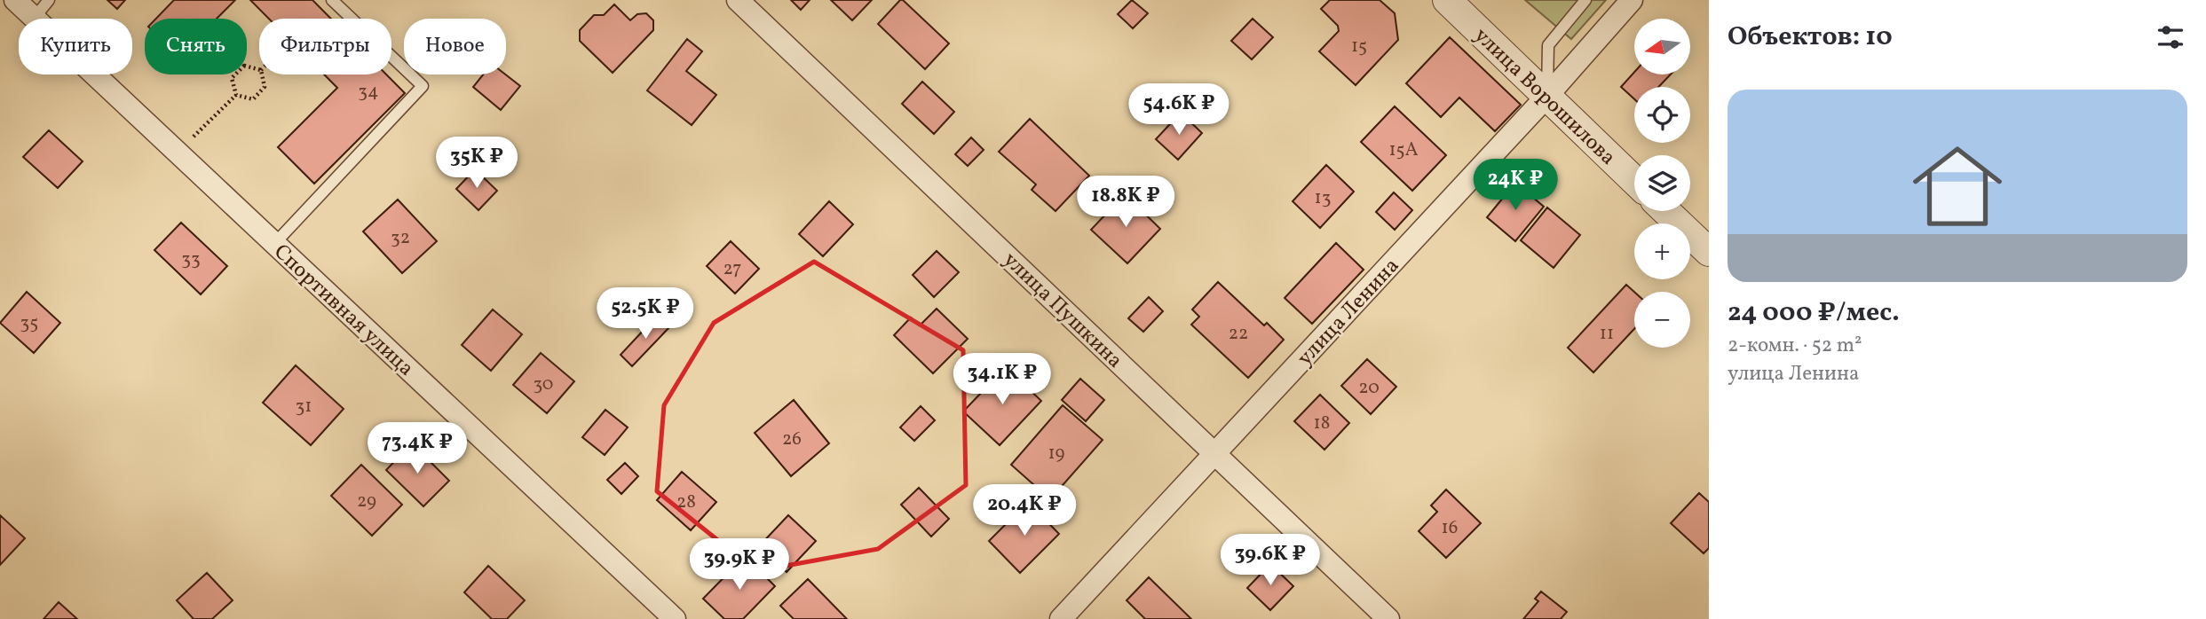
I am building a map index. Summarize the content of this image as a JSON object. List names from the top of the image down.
{
  "streets": {
    "street": [
      "улица Ворошилова",
      "Спортивная улица",
      "улица Пушкина",
      "улица Ленина"
    ]
  },
  "crossings": [
    ["улица Ворошилова", "улица Ленина"],
    ["улица Пушкина", "улица Ленина"]
  ],
  "house_numbers": [
    "15",
    "34",
    "15А",
    "13",
    "32",
    "33",
    "27",
    "35",
    "22",
    "11",
    "30",
    "20",
    "31",
    "18",
    "26",
    "19",
    "29",
    "28",
    "16"
  ],
  "north": "left",
  "page": {
    "heading": "Объектов: 10",
    "map_buttons": ["+", "−"],
    "chip": [
      "Купить",
      "Снять",
      "Фильтры",
      "Новое"
    ],
    "list": [
      {
        "name": "24 000 ₽/мес.",
        "note": "2-комн. · 52 m² · улица Ленина"
      }
    ],
    "price": [
      "54.6K ₽",
      "35K ₽",
      "24K ₽",
      "18.8K ₽",
      "52.5K ₽",
      "34.1K ₽",
      "73.4K ₽",
      "20.4K ₽",
      "39.6K ₽",
      "39.9K ₽"
    ]
  }
}
